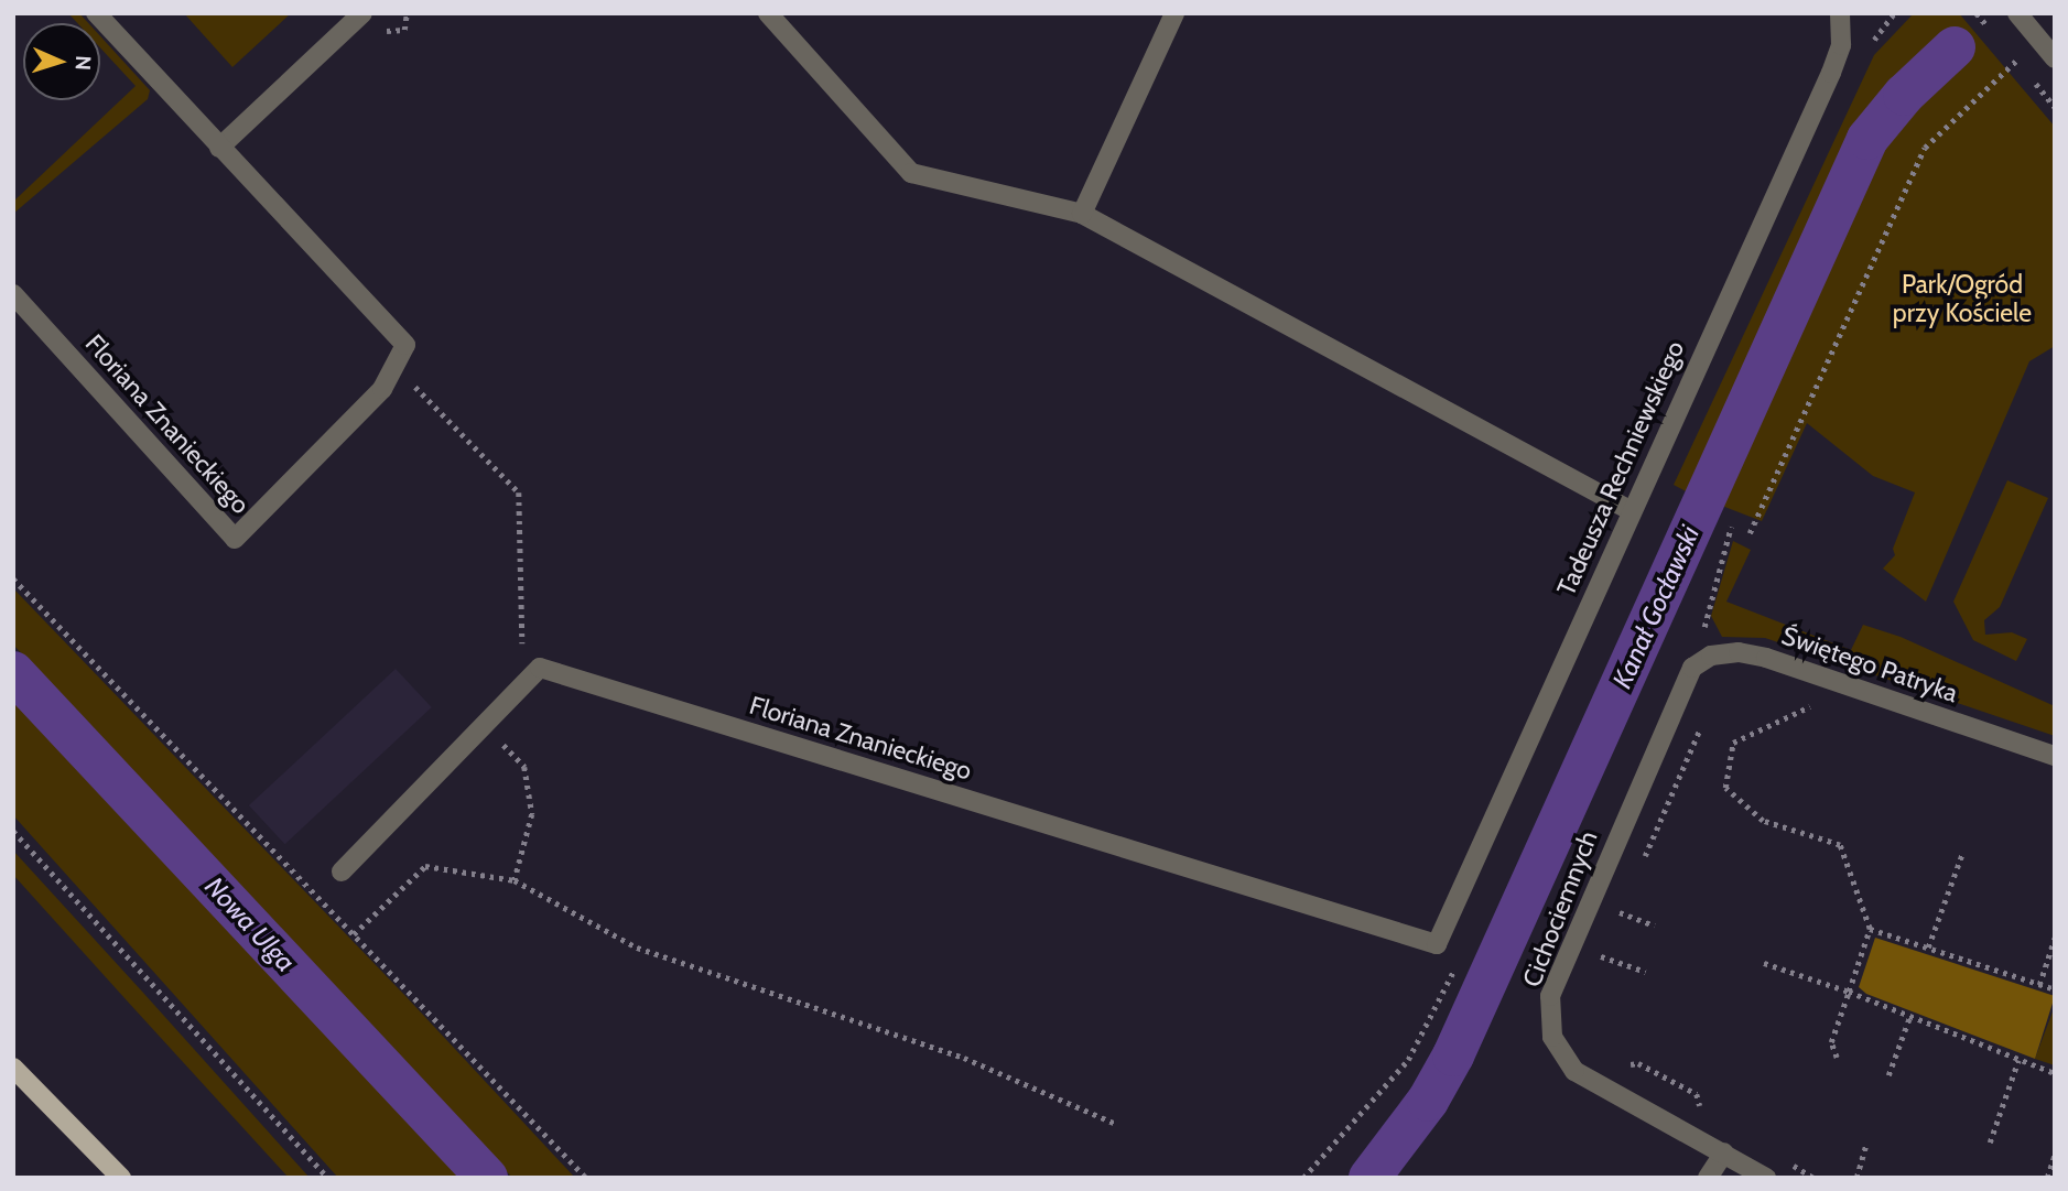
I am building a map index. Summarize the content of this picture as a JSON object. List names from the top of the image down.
{
  "streets": {
    "street": [
      "Floriana Znanieckiego",
      "Tadeusza Rechniewskiego",
      "Świętego Patryka",
      "Cichociemnych"
    ]
  },
  "crossings": [
    ["Floriana Znanieckiego", "Tadeusza Rechniewskiego"],
    ["Świętego Patryka", "Cichociemnych"]
  ],
  "water": ["Kanał Gocławski", "Nowa Ulga"],
  "parks": ["Park/Ogród przy Kościele"],
  "north": "right"
}
